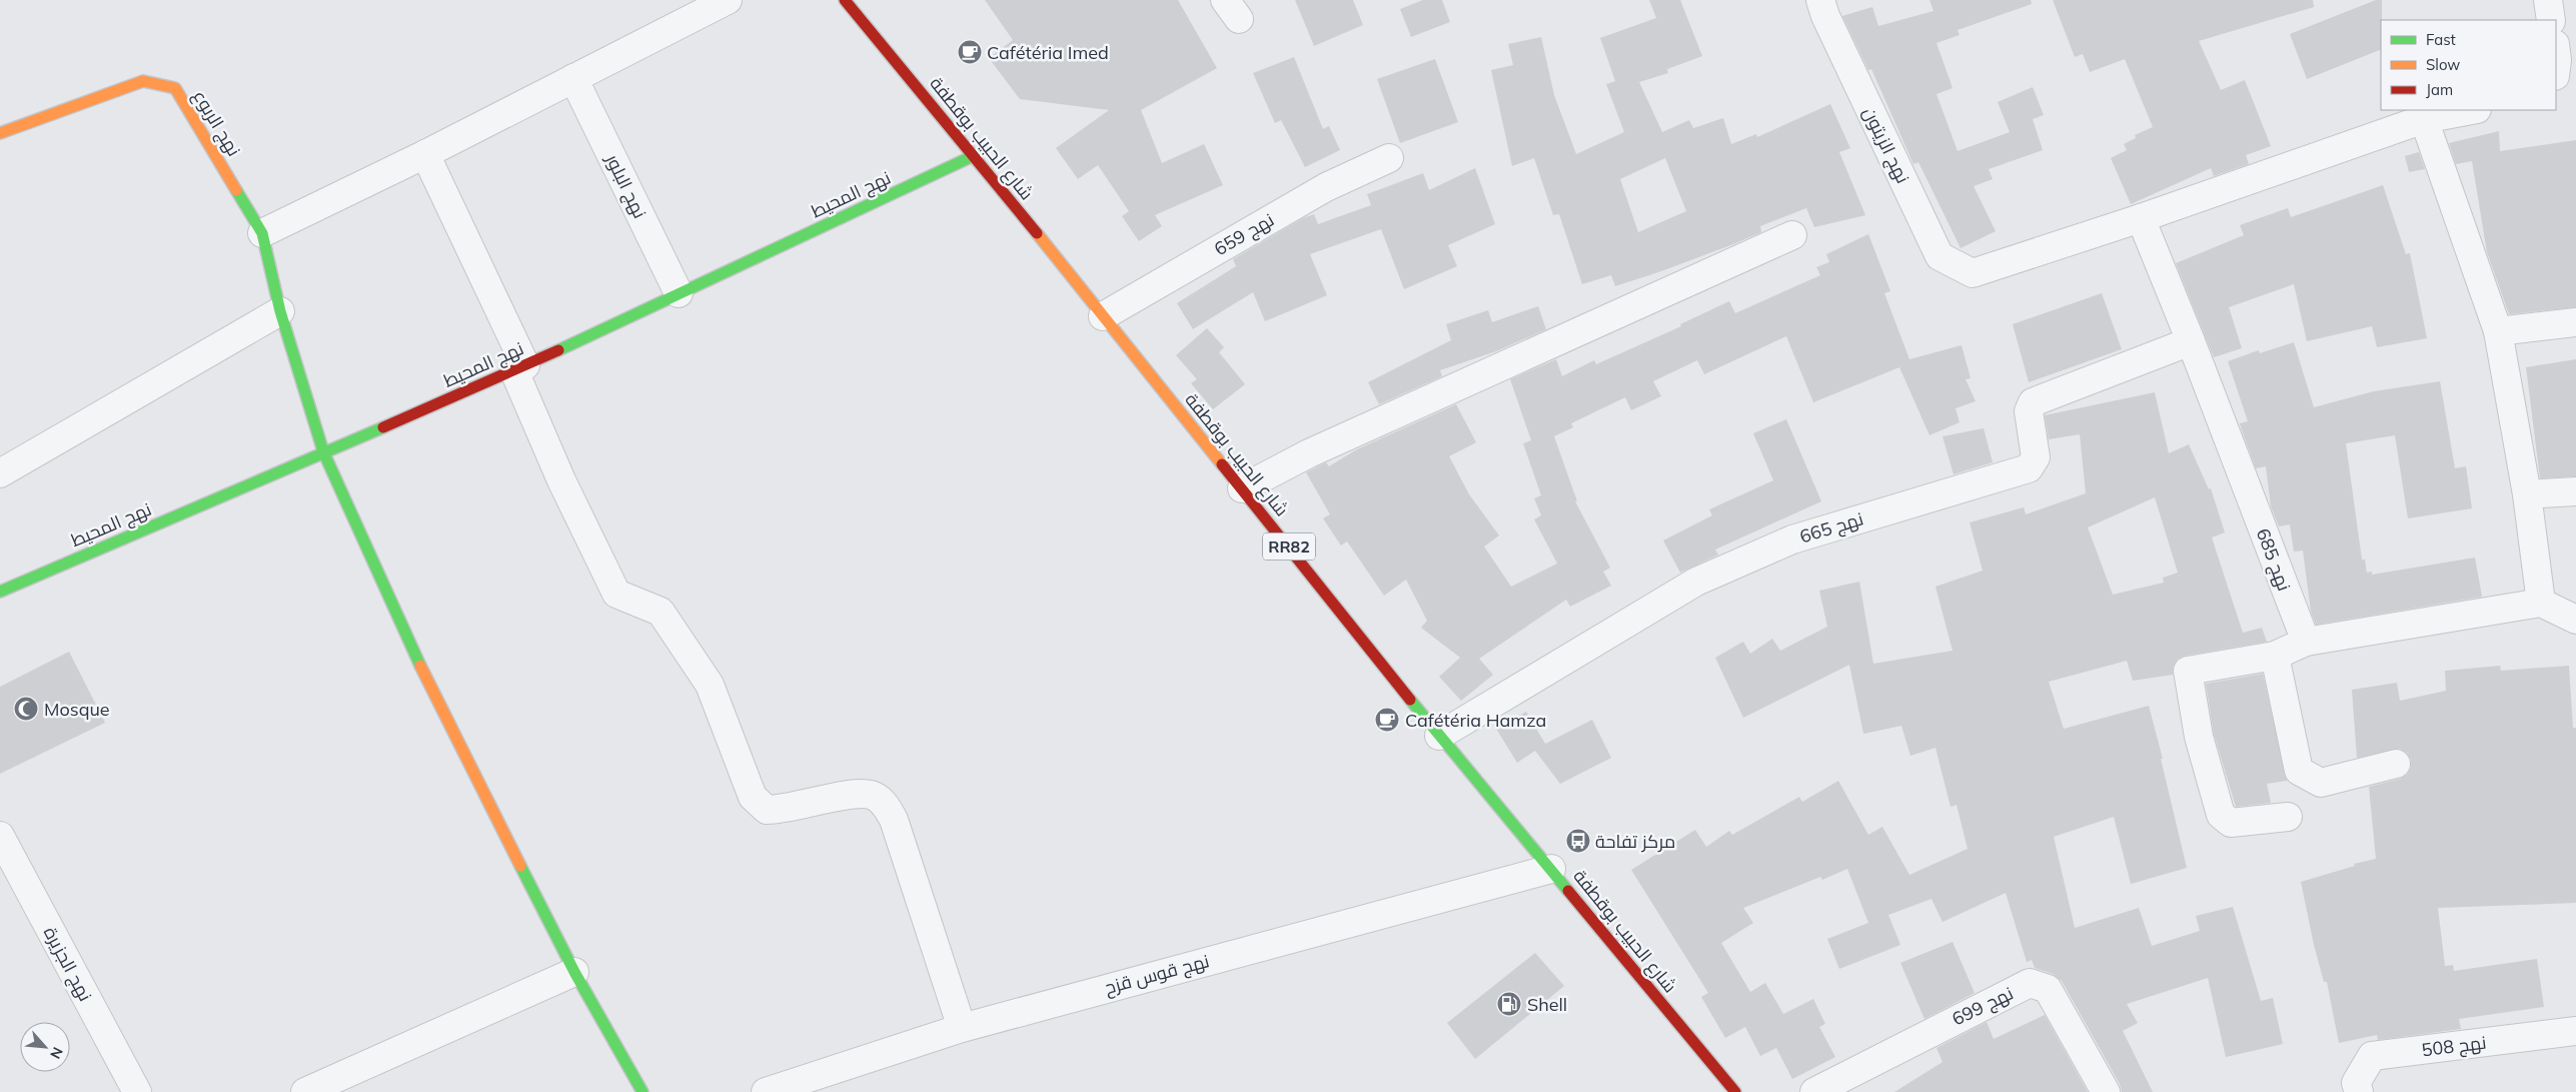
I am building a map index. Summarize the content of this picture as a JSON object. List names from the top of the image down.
{
  "streets": {
    "street": [
      "نهج الربوع",
      "شارع الحبيب بوقطفة",
      "نهج الزيتون",
      "نهج البلور",
      "نهج المحيط",
      "نهج 659",
      "نهج 665",
      "RR82",
      "نهج 685",
      "نهج الجزيرة",
      "نهج قوس قزح",
      "نهج 699",
      "نهج 508"
    ]
  },
  "crossings": [
    ["نهج الربوع", "نهج المحيط"],
    ["شارع الحبيب بوقطفة", "نهج المحيط"],
    ["شارع الحبيب بوقطفة", "نهج 659"],
    ["شارع الحبيب بوقطفة", "نهج 665"],
    ["شارع الحبيب بوقطفة", "نهج قوس قزح"],
    ["نهج الزيتون", "نهج 685"],
    ["نهج البلور", "نهج المحيط"],
    ["نهج 665", "نهج 685"]
  ],
  "places": {
    "cafe": ["Cafétéria Imed", "Cafétéria Hamza"],
    "mosque": ["Mosque"],
    "bus stop": ["مركز تفاحة"],
    "fuel station": ["Shell"]
  },
  "legend": ["Fast", "Slow", "Jam"],
  "north": "bottom right"
}
